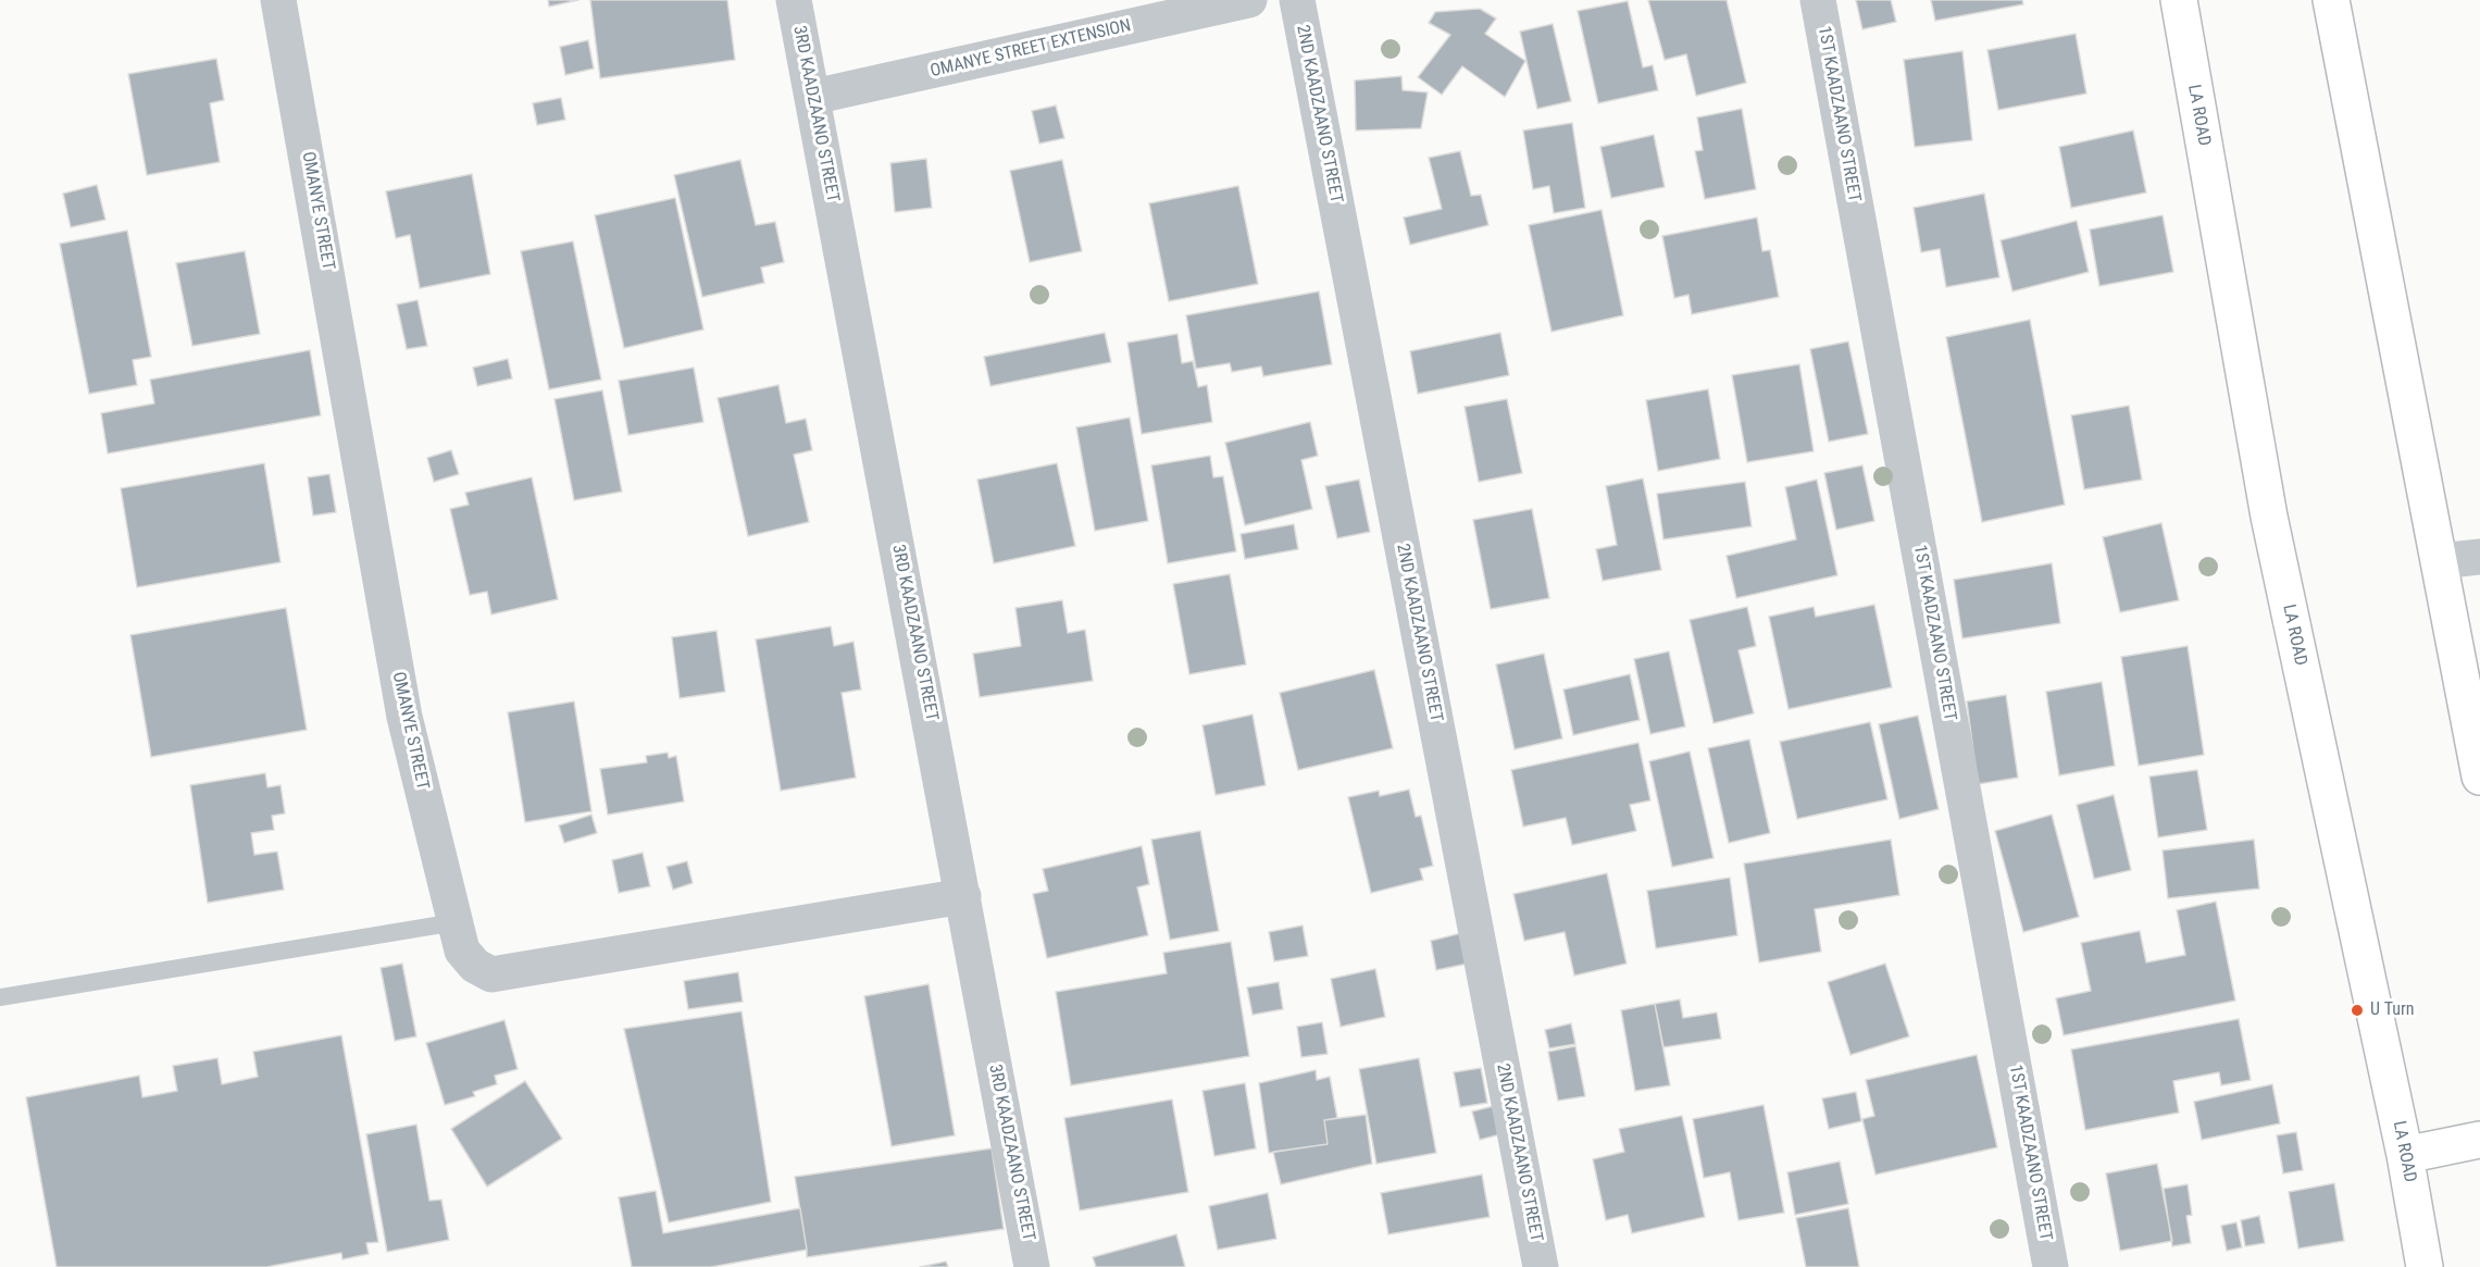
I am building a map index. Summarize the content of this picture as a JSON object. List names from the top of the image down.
{
  "streets": {
    "main road": ["LA ROAD"],
    "street": [
      "OMANYE STREET EXTENSION",
      "3RD KAADZAANO STREET",
      "2ND KAADZAANO STREET",
      "1ST KAADZAANO STREET",
      "OMANYE STREET"
    ]
  },
  "crossings": [
    ["OMANYE STREET EXTENSION", "3RD KAADZAANO STREET"],
    ["3RD KAADZAANO STREET", "OMANYE STREET"]
  ],
  "places": ["U Turn"]
}
